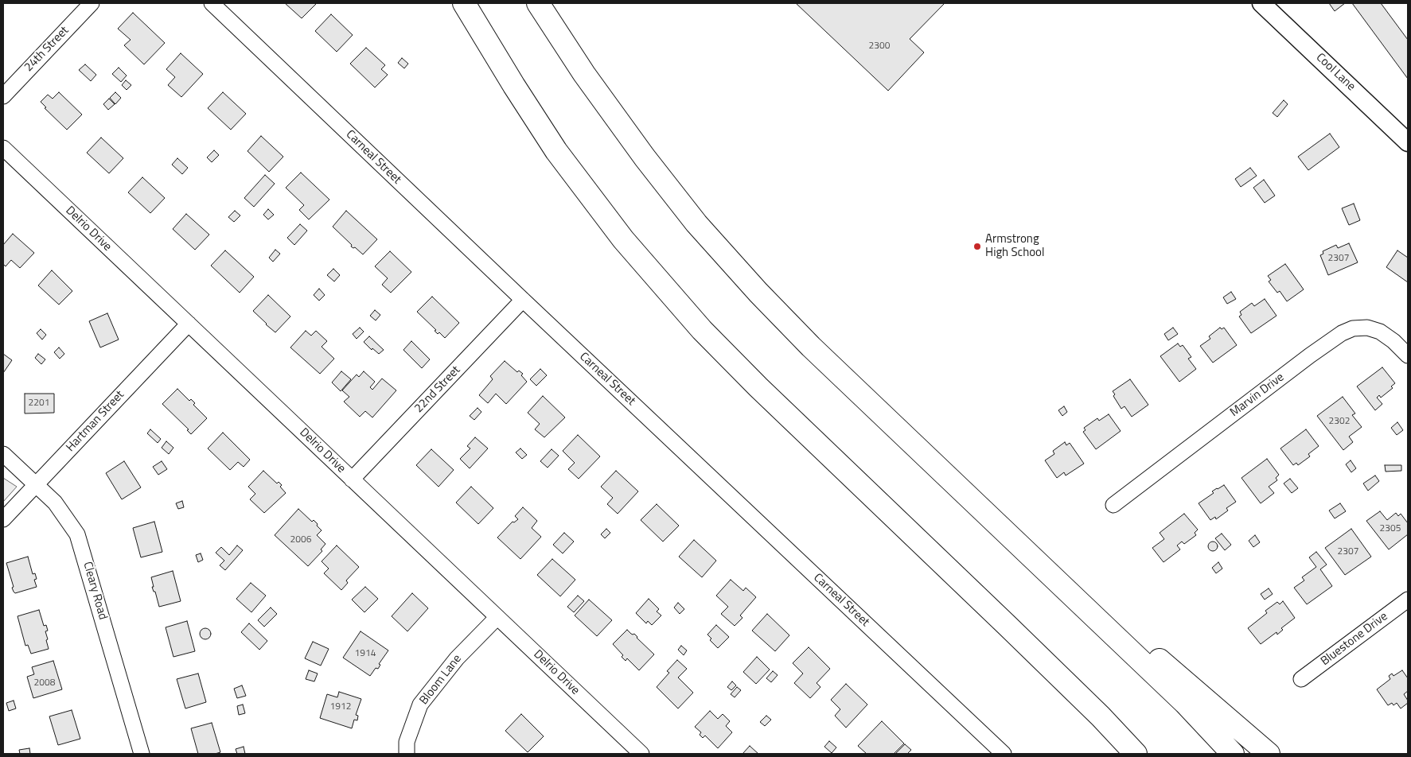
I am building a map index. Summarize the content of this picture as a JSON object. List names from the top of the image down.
{
  "streets": {
    "street": [
      "24th Street",
      "Cool Lane",
      "Carneal Street",
      "Delrio Drive",
      "22nd Street",
      "Marvin Drive",
      "Hartman Street",
      "Cleary Road",
      "Bluestone Drive",
      "Bloom Lane"
    ]
  },
  "crossings": [
    ["Carneal Street", "22nd Street"],
    ["Delrio Drive", "22nd Street"],
    ["Delrio Drive", "Hartman Street"],
    ["Delrio Drive", "Bloom Lane"],
    ["Hartman Street", "Cleary Road"]
  ],
  "places": ["Armstrong High School"],
  "house_numbers": [
    "2300",
    "2307",
    "2201",
    "2302",
    "2305",
    "2006",
    "2307",
    "1914",
    "2008",
    "1912"
  ]
}
